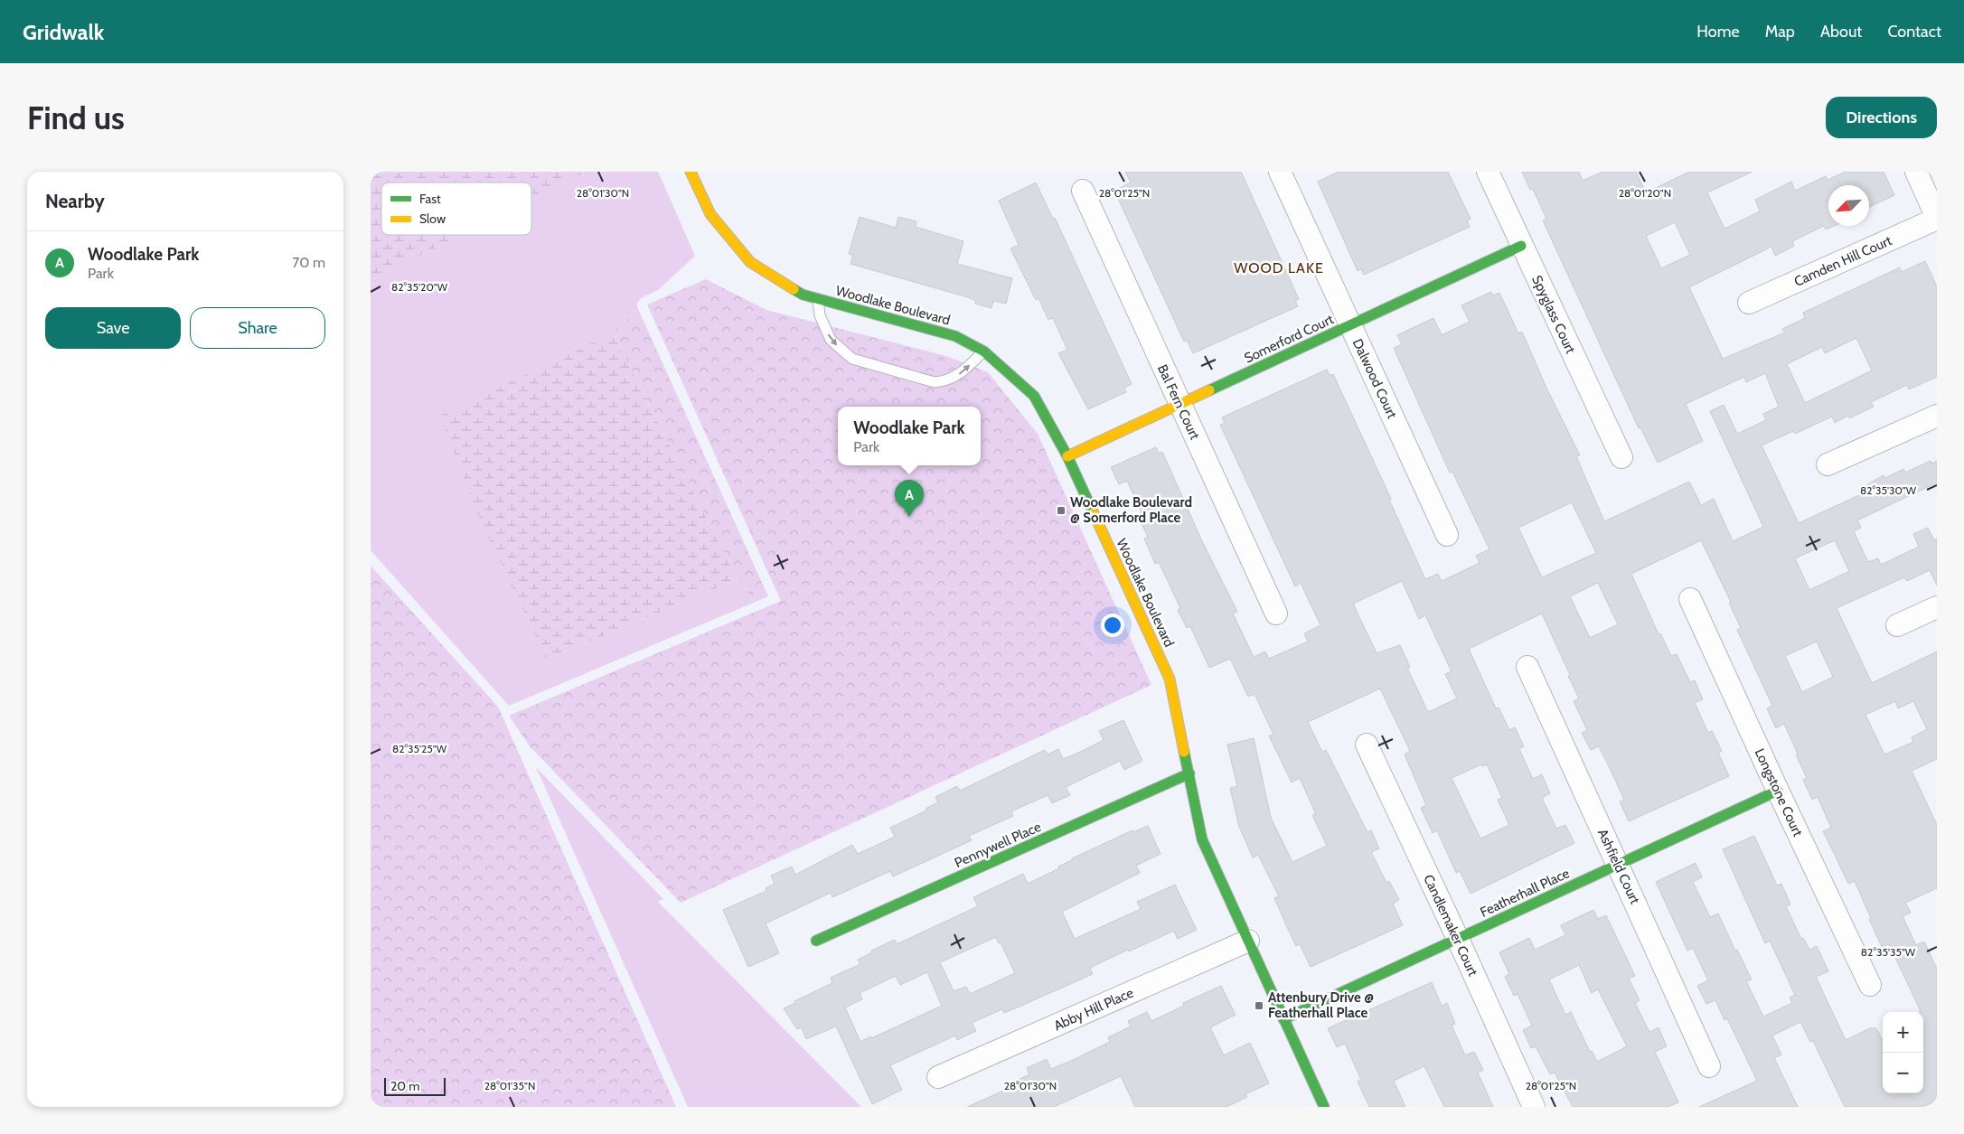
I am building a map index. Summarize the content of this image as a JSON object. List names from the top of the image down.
{
  "streets": {
    "street": [
      "Camden Hill Court",
      "Woodlake Boulevard",
      "Spyglass Court",
      "Somerford Court",
      "Dalwood Court",
      "Bal Fern Court",
      "Longstone Court",
      "Pennywell Place",
      "Ashfield Court",
      "Featherhall Place",
      "Candlemaker Court",
      "Abby Hill Place"
    ]
  },
  "crossings": [
    ["Woodlake Boulevard", "Somerford Court"],
    ["Woodlake Boulevard", "Pennywell Place"],
    ["Woodlake Boulevard", "Featherhall Place"],
    ["Woodlake Boulevard", "Abby Hill Place"],
    ["Spyglass Court", "Somerford Court"],
    ["Somerford Court", "Dalwood Court"],
    ["Somerford Court", "Bal Fern Court"],
    ["Longstone Court", "Featherhall Place"],
    ["Ashfield Court", "Featherhall Place"],
    ["Featherhall Place", "Candlemaker Court"]
  ],
  "districts": ["WOOD LAKE"],
  "places": {
    "transit": ["Woodlake Boulevard @ Somerford Place", "Attenbury Drive @ Featherhall Place"]
  },
  "legend": ["Fast", "Slow"],
  "scale_bar": "20 m",
  "north": "bottom left",
  "page": {
    "header": "Gridwalk",
    "nav": [
      "Home",
      "Map",
      "About",
      "Contact"
    ],
    "buttons": [
      "Directions",
      ["Save", "Share"]
    ],
    "title": "Find us",
    "heading": "Nearby",
    "list": [
      {
        "mark": "A",
        "name": "Woodlake Park",
        "note": "Park",
        "value": "70 m"
      }
    ],
    "popup": ["Woodlake Park", "Park"],
    "pins": "A",
    "map_buttons": ["+", "−"],
    "scale": "20 m"
  },
  "coordinates": [
    "28°01'30\"N",
    "28°01'25\"N",
    "28°01'20\"N",
    "82°35'20\"W",
    "82°35'30\"W",
    "82°35'25\"W",
    "82°35'35\"W",
    "28°01'35\"N"
  ]
}
